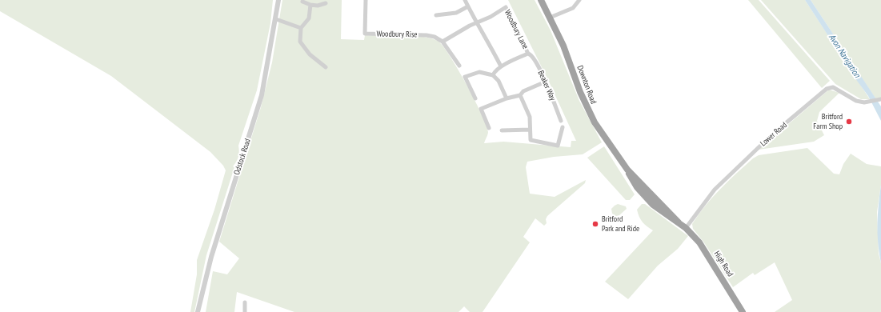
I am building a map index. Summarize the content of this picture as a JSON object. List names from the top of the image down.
{
  "streets": {
    "highway": ["Downton Road", "High Road"],
    "street": [
      "Woodbury Lane",
      "Woodbury Rise",
      "Beaker Way",
      "Lower Road",
      "Odstock Road"
    ]
  },
  "crossings": [
    ["Woodbury Lane", "Beaker Way"],
    ["Downton Road", "Lower Road"],
    ["Downton Road", "High Road"],
    ["Lower Road", "High Road"]
  ],
  "water": ["Avon Navigation"],
  "places": ["Britford Farm Shop", "Britford Park and Ride"]
}
